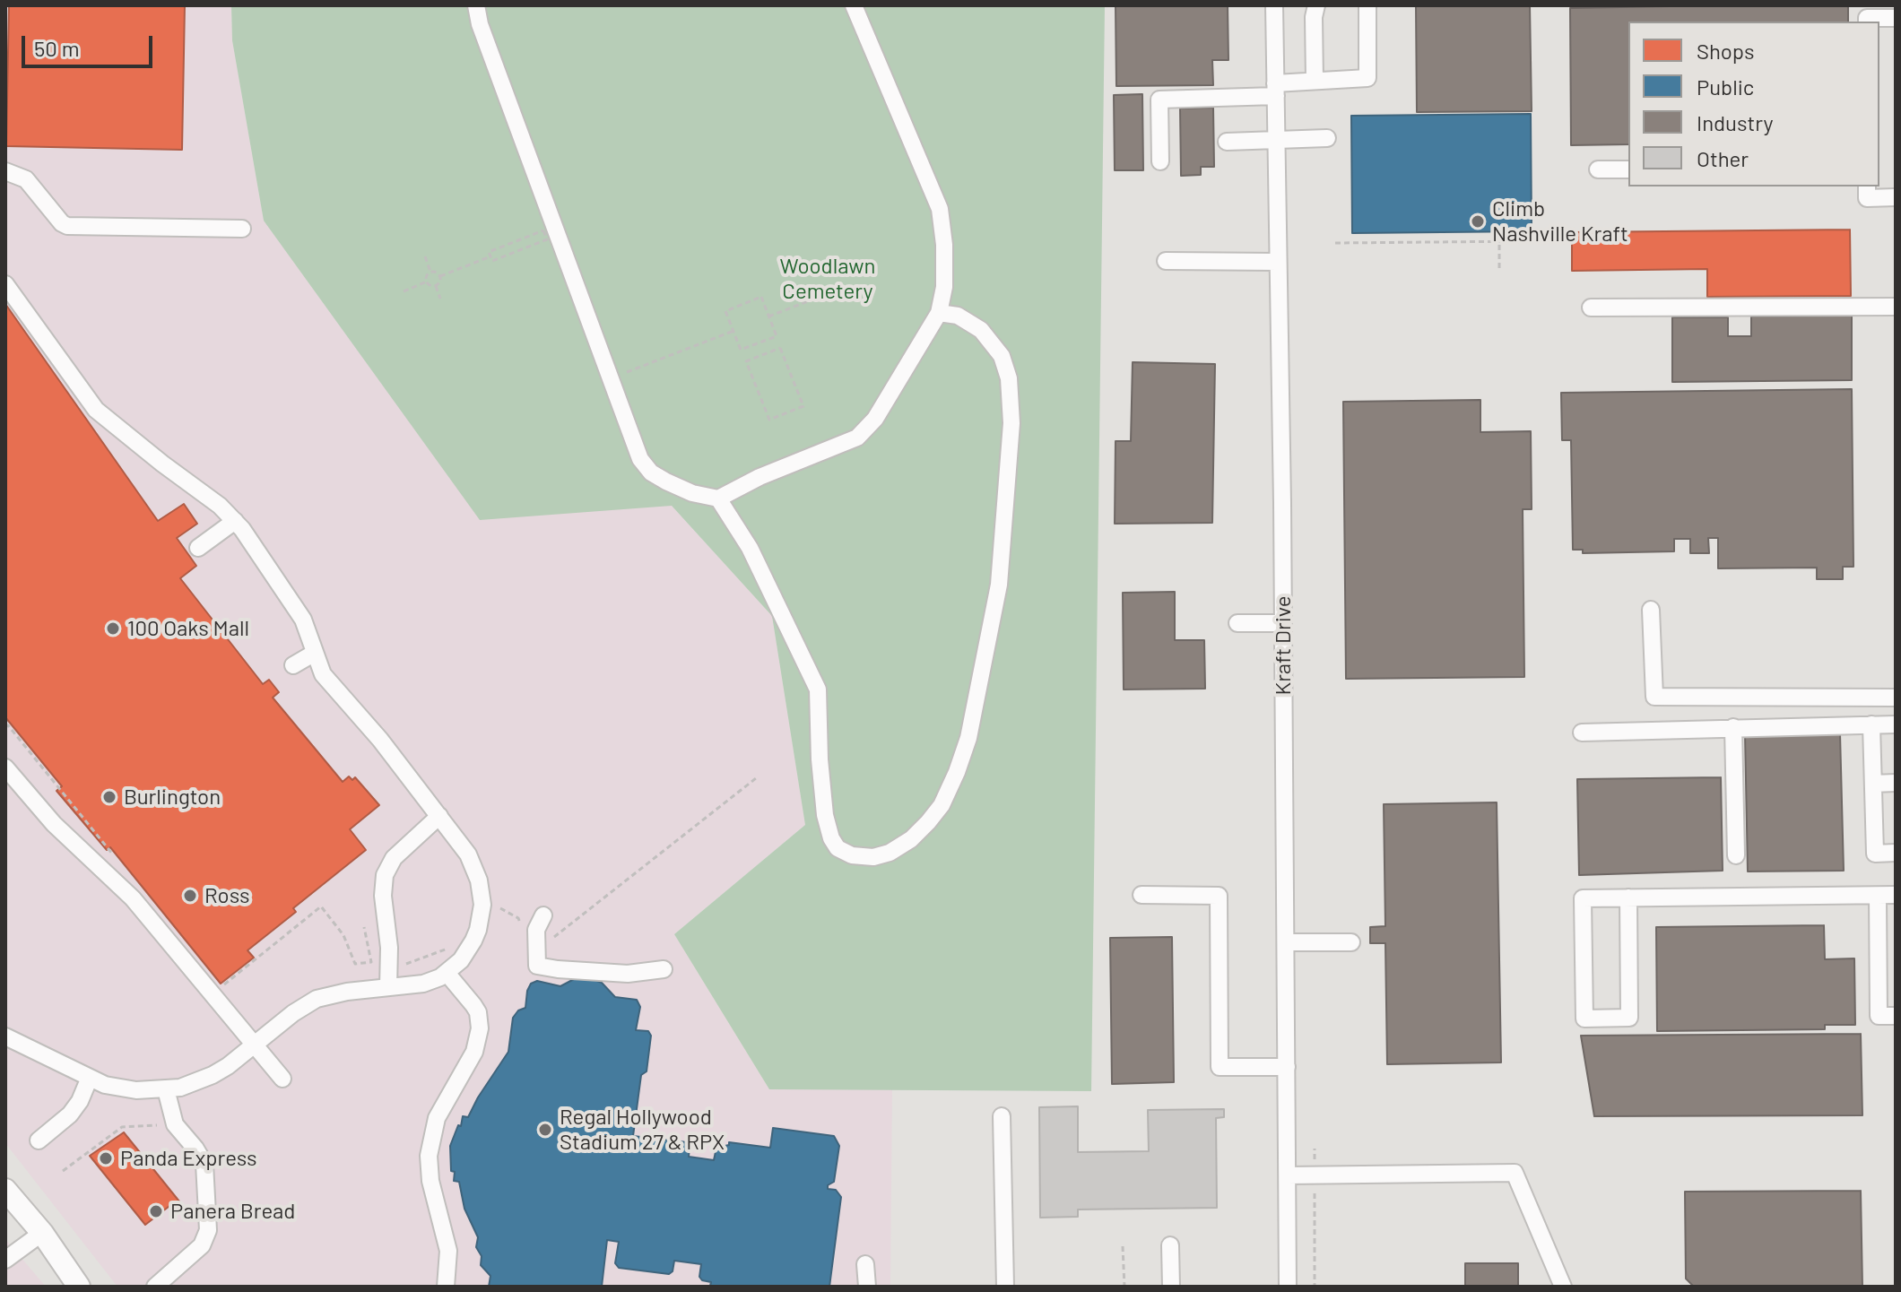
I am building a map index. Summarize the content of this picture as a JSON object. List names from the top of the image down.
{
  "streets": {
    "street": ["Kraft Drive"]
  },
  "parks": ["Woodlawn Cemetery"],
  "places": [
    "Climb Nashville Kraft",
    "100 Oaks Mall",
    "Burlington",
    "Ross",
    "Regal Hollywood Stadium 27 & RPX",
    "Panda Express",
    "Panera Bread"
  ],
  "legend": [
    "Shops",
    "Public",
    "Industry",
    "Other"
  ],
  "scale_bar": "50 m"
}
